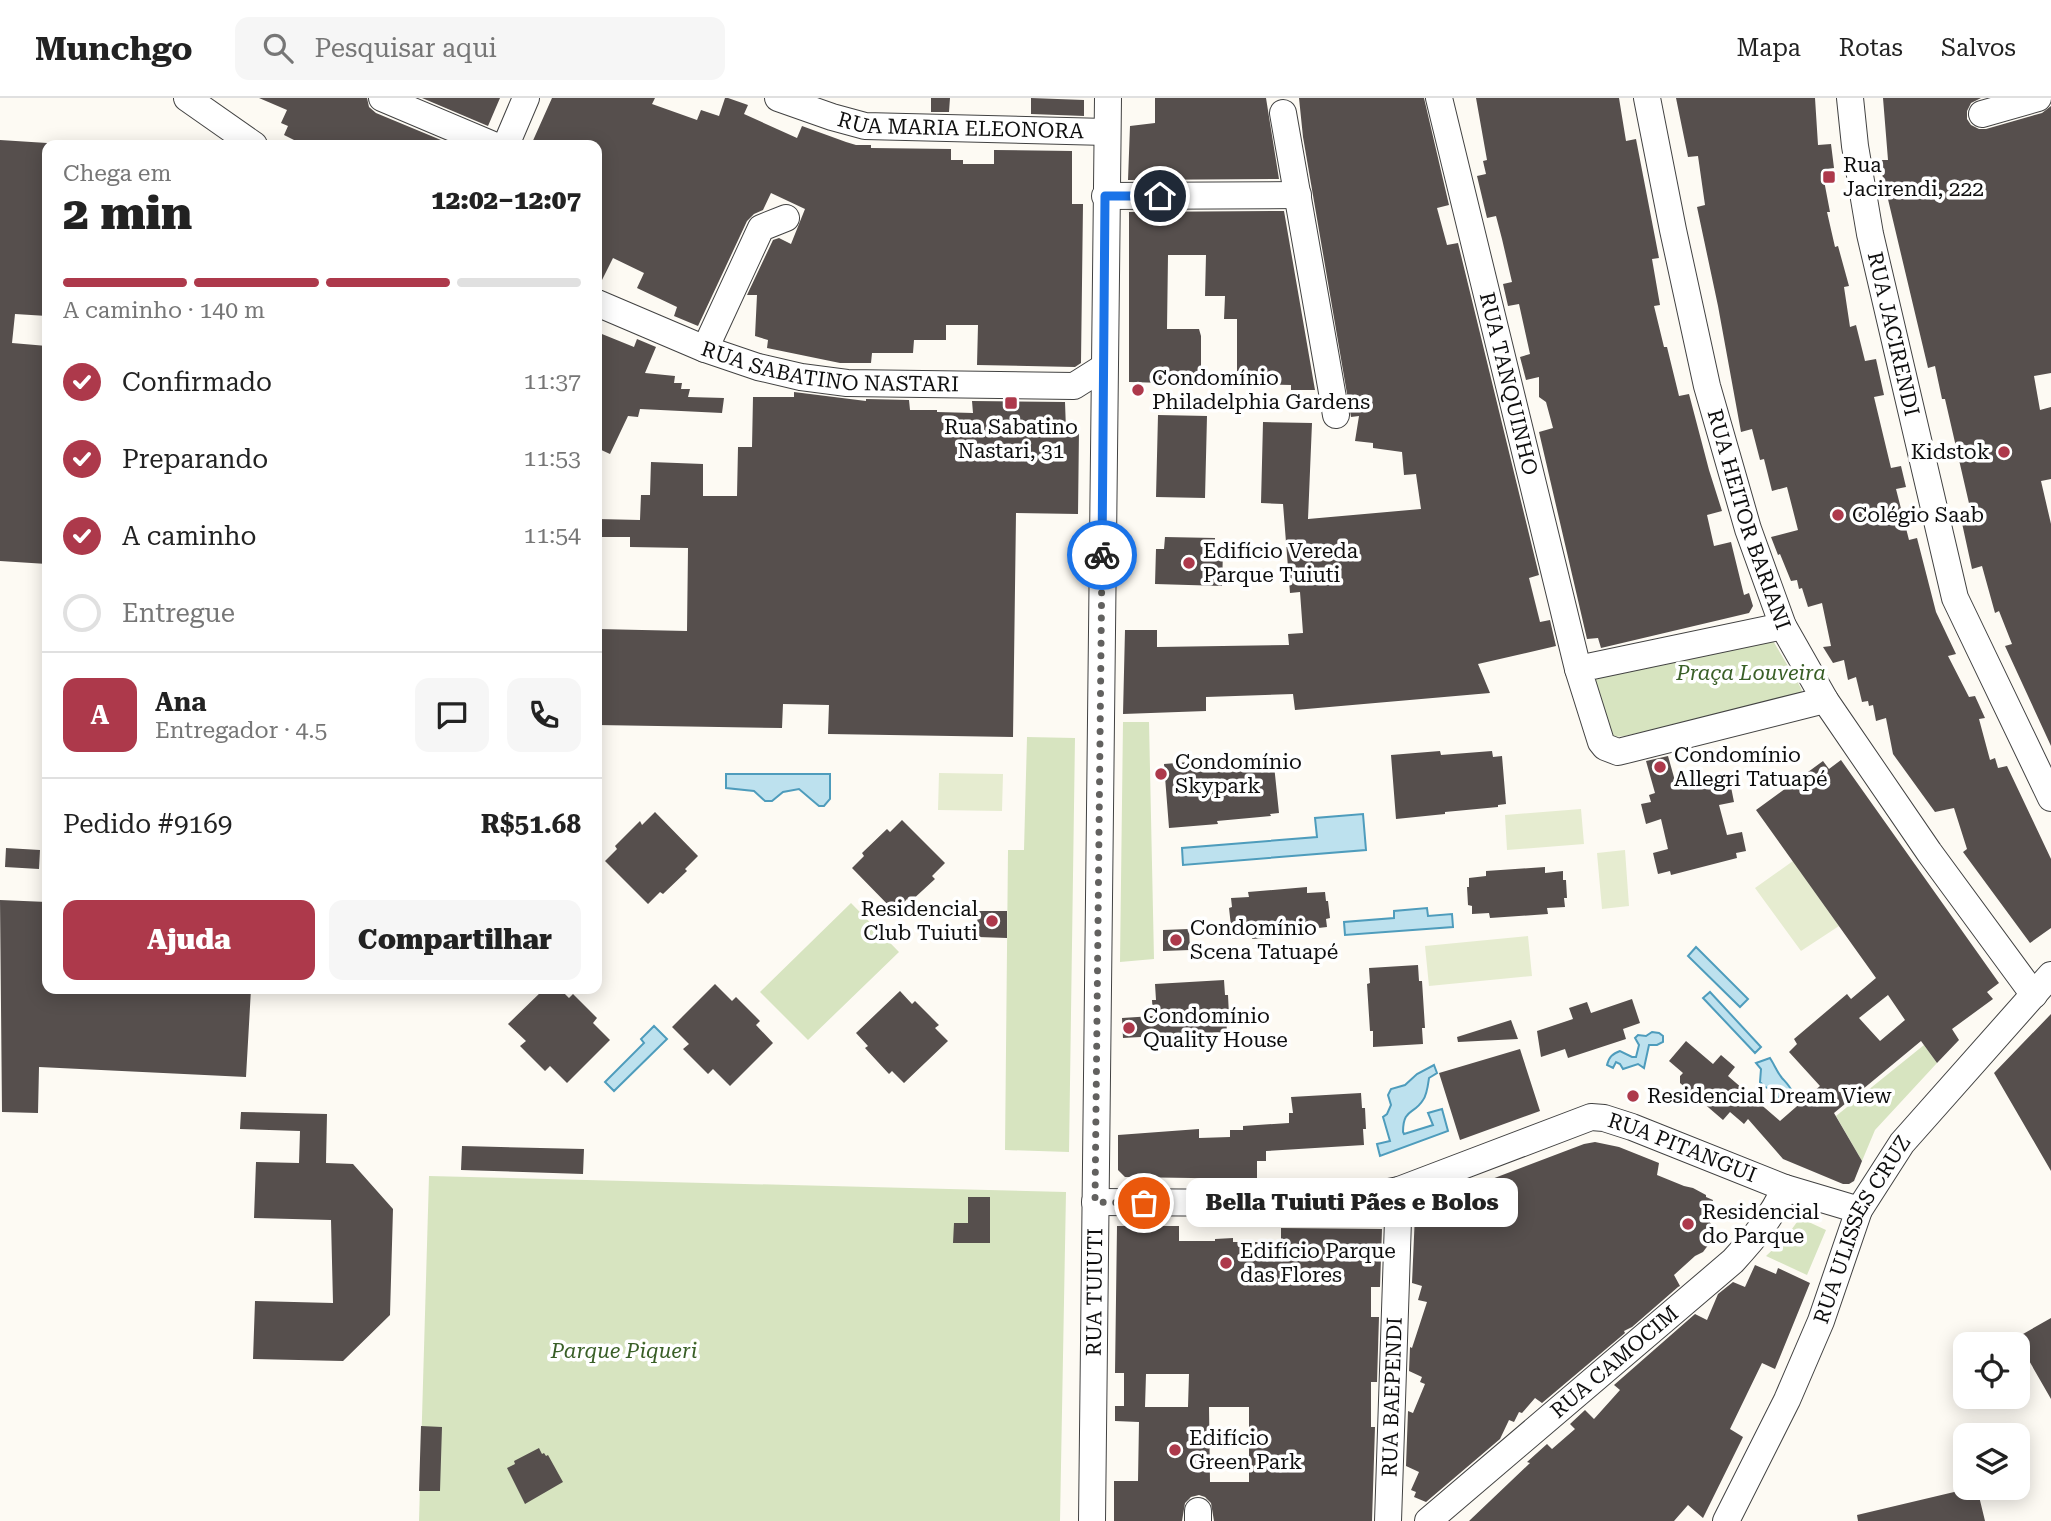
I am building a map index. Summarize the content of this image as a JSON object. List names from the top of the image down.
{
  "streets": {
    "street": [
      "RUA MARIA ELEONORA",
      "RUA JACIRENDI",
      "RUA SABATINO NASTARI",
      "RUA TANQUINHO",
      "RUA HEITOR BARIANI",
      "RUA PITANGUI",
      "RUA ULISSES CRUZ",
      "RUA TUIUTI",
      "RUA CAMOCIM",
      "RUA BAEPENDI"
    ]
  },
  "crossings": [
    ["RUA MARIA ELEONORA", "RUA TUIUTI"],
    ["RUA HEITOR BARIANI", "RUA ULISSES CRUZ"],
    ["RUA PITANGUI", "RUA ULISSES CRUZ"],
    ["RUA PITANGUI", "RUA TUIUTI"],
    ["RUA PITANGUI", "RUA CAMOCIM"],
    ["RUA PITANGUI", "RUA BAEPENDI"]
  ],
  "parks": ["Praça Louveira", "Parque Piqueri"],
  "places": {
    "transit": ["Rua Jacirendi, 222", "Rua Sabatino Nastari, 31"],
    "other": [
      "Condomínio Philadelphia Gardens",
      "Kidstok",
      "Colégio Saab",
      "Edifício Vereda Parque Tuiuti",
      "Condomínio Allegri Tatuapé",
      "Condomínio Skypark",
      "Residencial Club Tuiuti",
      "Condomínio Scena Tatuapé",
      "Condomínio Quality House",
      "Residencial Dream View",
      "Bella Tuiuti Pães e Bolos",
      "Residencial do Parque",
      "Edifício Parque das Flores",
      "Edifício Green Park"
    ]
  },
  "page": {
    "header": "Munchgo",
    "search": "Pesquisar aqui",
    "nav": ["Mapa", "Rotas", "Salvos"],
    "heading": ["2 min", "Chega em", "12:02–12:07"],
    "panel": [
      "Ana",
      "Entregador · 4.5",
      "Pedido #9169",
      "R$51.68"
    ],
    "bar": "A caminho · 140 m",
    "list": [
      ["Confirmado", "11:37"],
      ["Preparando", "11:53"],
      ["A caminho", "11:54"],
      "Entregue"
    ],
    "round": "A",
    "buttons": ["Ajuda", "Compartilhar"],
    "bubble": "Bella Tuiuti Pães e Bolos"
  }
}
